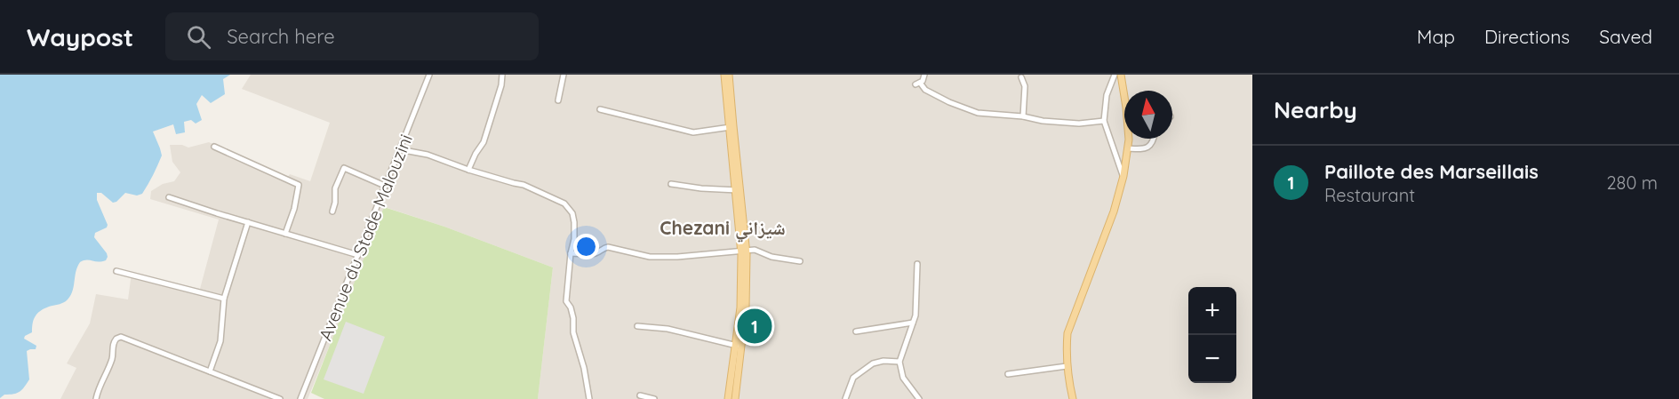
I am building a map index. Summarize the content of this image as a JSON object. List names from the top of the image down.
{
  "streets": {
    "street": ["Avenue du Stade Malouzini"]
  },
  "districts": ["Chezani شيزاني"],
  "north": "top",
  "page": {
    "header": "Waypost",
    "search": "Search here",
    "nav": ["Map", "Directions", "Saved"],
    "heading": "Nearby",
    "list": [
      {
        "mark": "1",
        "name": "Paillote des Marseillais",
        "note": "Restaurant",
        "value": "280 m"
      }
    ],
    "map_buttons": ["+", "−"],
    "pins": "1"
  }
}
